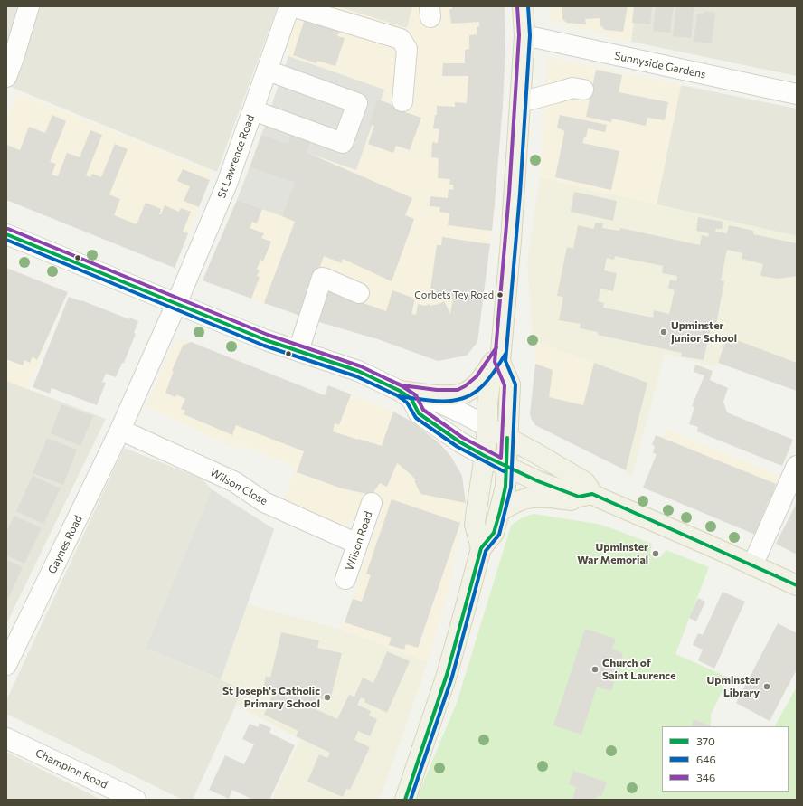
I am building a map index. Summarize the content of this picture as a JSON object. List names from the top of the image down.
{
  "streets": {
    "street": [
      "Sunnyside Gardens",
      "St Lawrence Road",
      "Wilson Close",
      "Wilson Road",
      "Gaynes Road",
      "Champion Road"
    ]
  },
  "crossings": [
    ["St Lawrence Road", "Gaynes Road"],
    ["Wilson Close", "Wilson Road"],
    ["Wilson Close", "Gaynes Road"]
  ],
  "places": [
    "Corbets Tey Road",
    "Upminster Junior School",
    "Upminster War Memorial",
    "Church of Saint Laurence",
    "Upminster Library",
    "St Joseph's Catholic Primary School"
  ],
  "lines": ["transit line 646", "transit line 346", "transit line 370"],
  "legend": ["370", "646", "346"]
}
